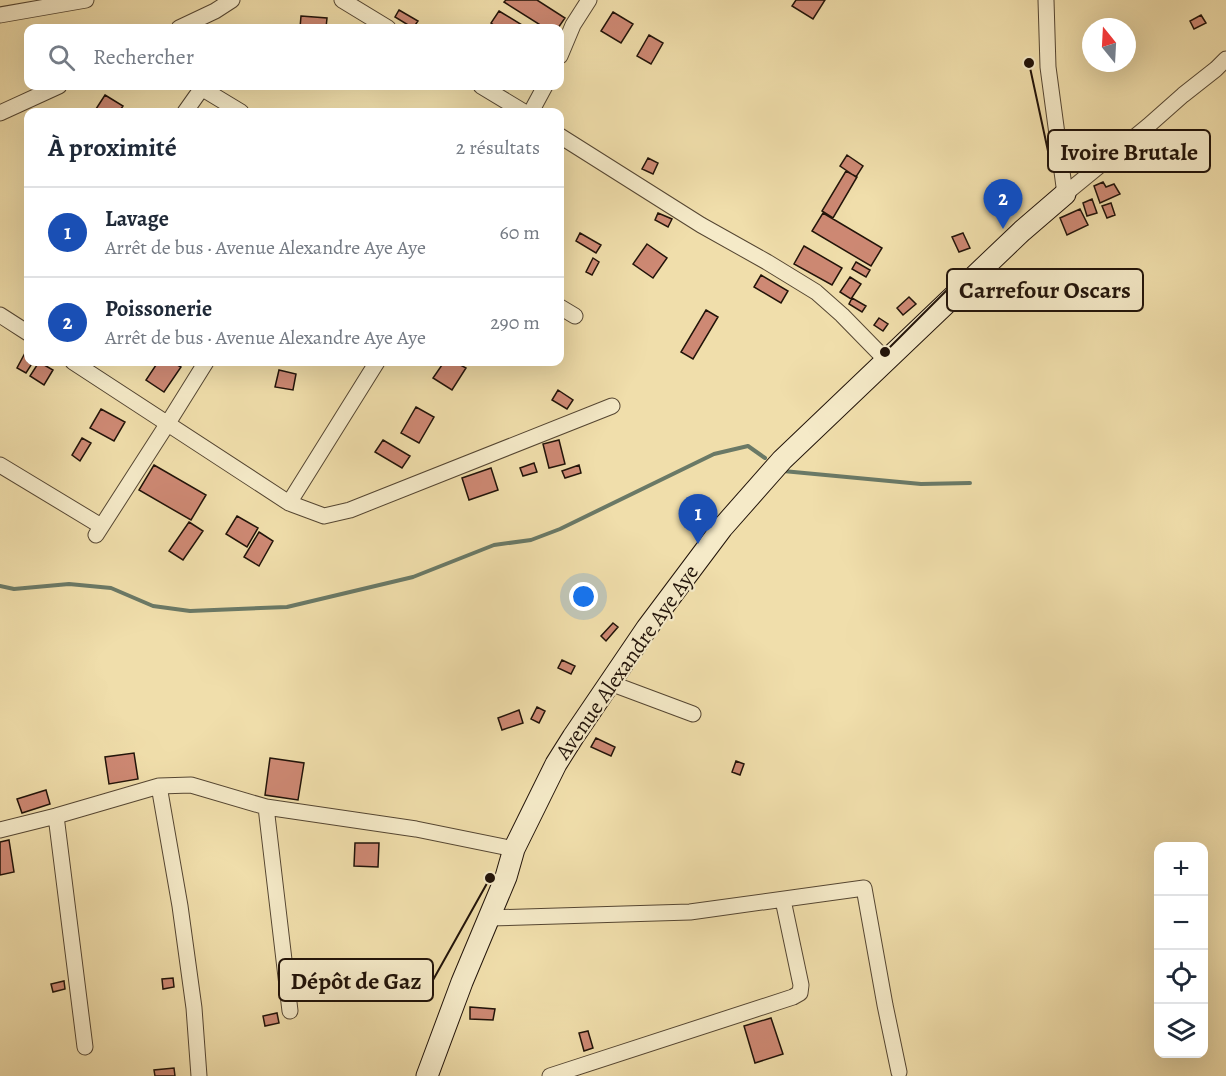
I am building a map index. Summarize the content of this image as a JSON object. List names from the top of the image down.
{
  "streets": {
    "street": ["Avenue Alexandre Aye Aye"]
  },
  "places": ["Ivoire Brutale", "Carrefour Oscars", "Dépôt de Gaz"],
  "north": "top",
  "page": {
    "search": "Rechercher",
    "heading": ["À proximité", "2 résultats"],
    "pins": ["2", "1"],
    "list": [
      {
        "mark": "1",
        "name": "Lavage",
        "note": "Arrêt de bus · Avenue Alexandre Aye Aye",
        "value": "60 m"
      },
      {
        "mark": "2",
        "name": "Poissonerie",
        "note": "Arrêt de bus · Avenue Alexandre Aye Aye",
        "value": "290 m"
      }
    ],
    "map_buttons": ["+", "−"]
  }
}
